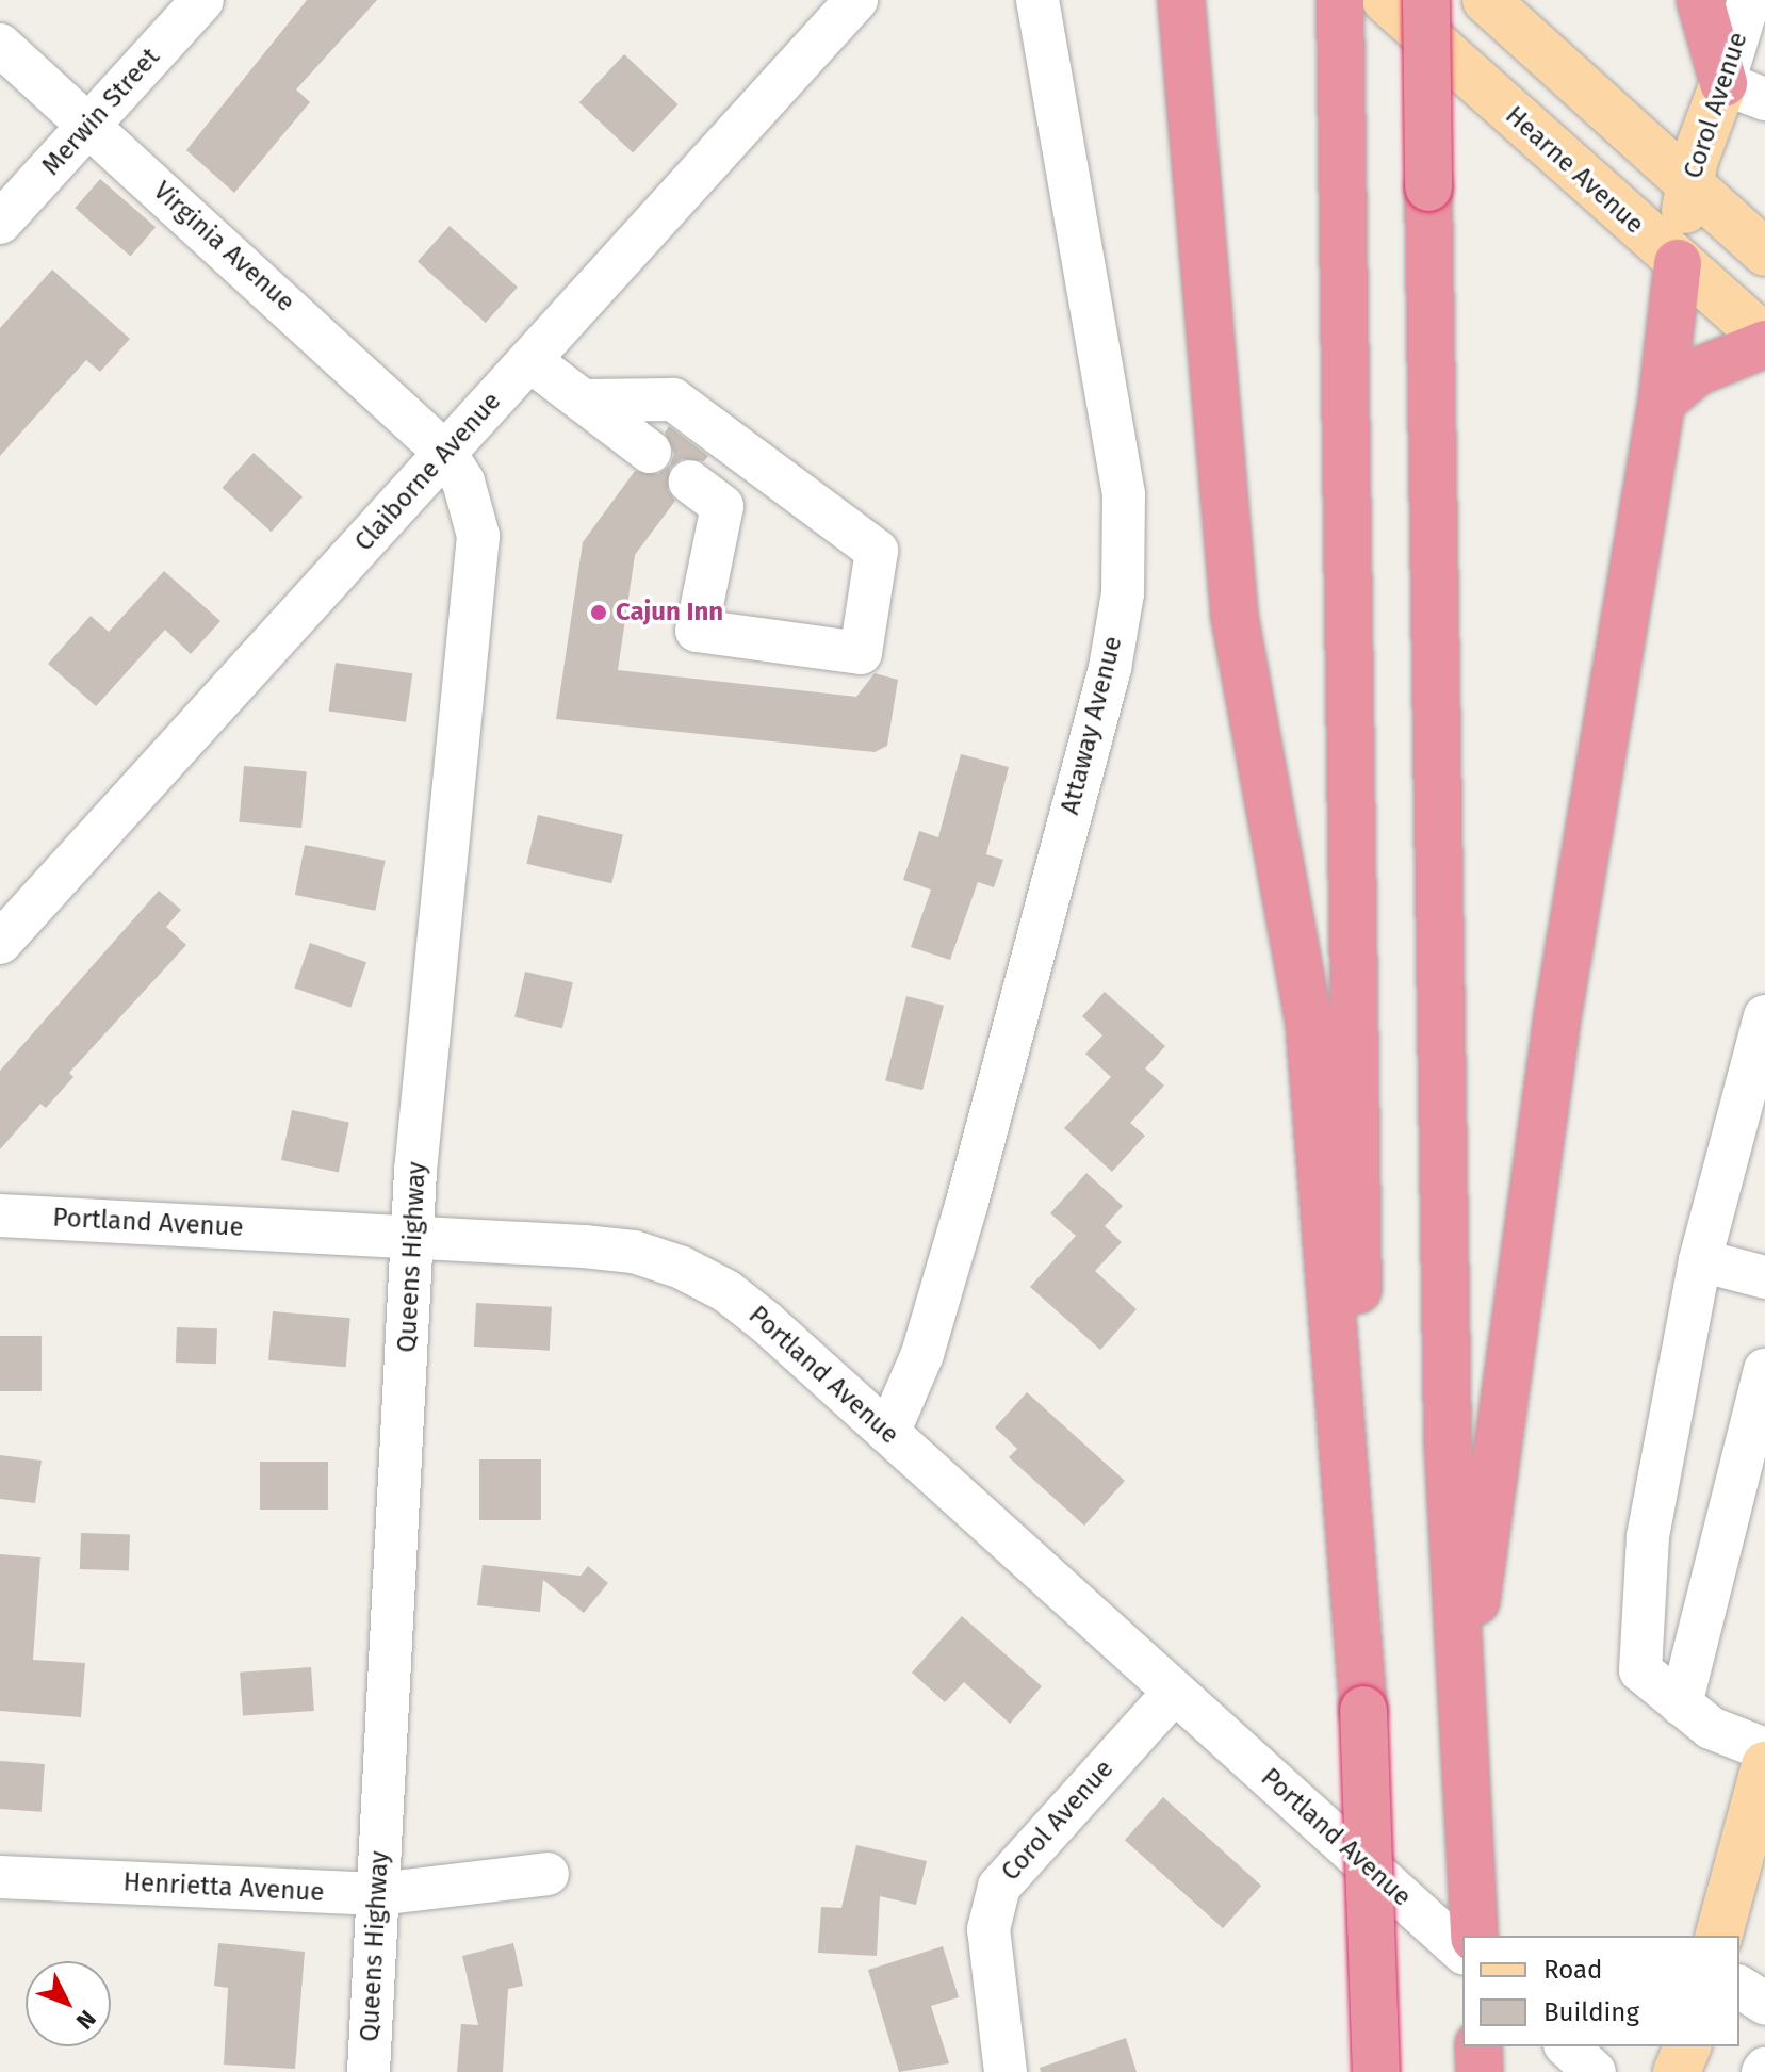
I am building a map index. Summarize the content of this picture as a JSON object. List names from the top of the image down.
{
  "streets": {
    "main road": ["Corol Avenue", "Hearne Avenue"],
    "street": [
      "Merwin Street",
      "Virginia Avenue",
      "Claiborne Avenue",
      "Attaway Avenue",
      "Portland Avenue",
      "Queens Highway",
      "Henrietta Avenue"
    ]
  },
  "crossings": [
    ["Corol Avenue", "Hearne Avenue"],
    ["Corol Avenue", "Portland Avenue"],
    ["Merwin Street", "Virginia Avenue"],
    ["Virginia Avenue", "Claiborne Avenue"],
    ["Virginia Avenue", "Queens Highway"],
    ["Claiborne Avenue", "Queens Highway"],
    ["Attaway Avenue", "Portland Avenue"],
    ["Portland Avenue", "Queens Highway"],
    ["Queens Highway", "Henrietta Avenue"]
  ],
  "places": ["Cajun Inn"],
  "legend": ["Road", "Building"],
  "north": "bottom right"
}
